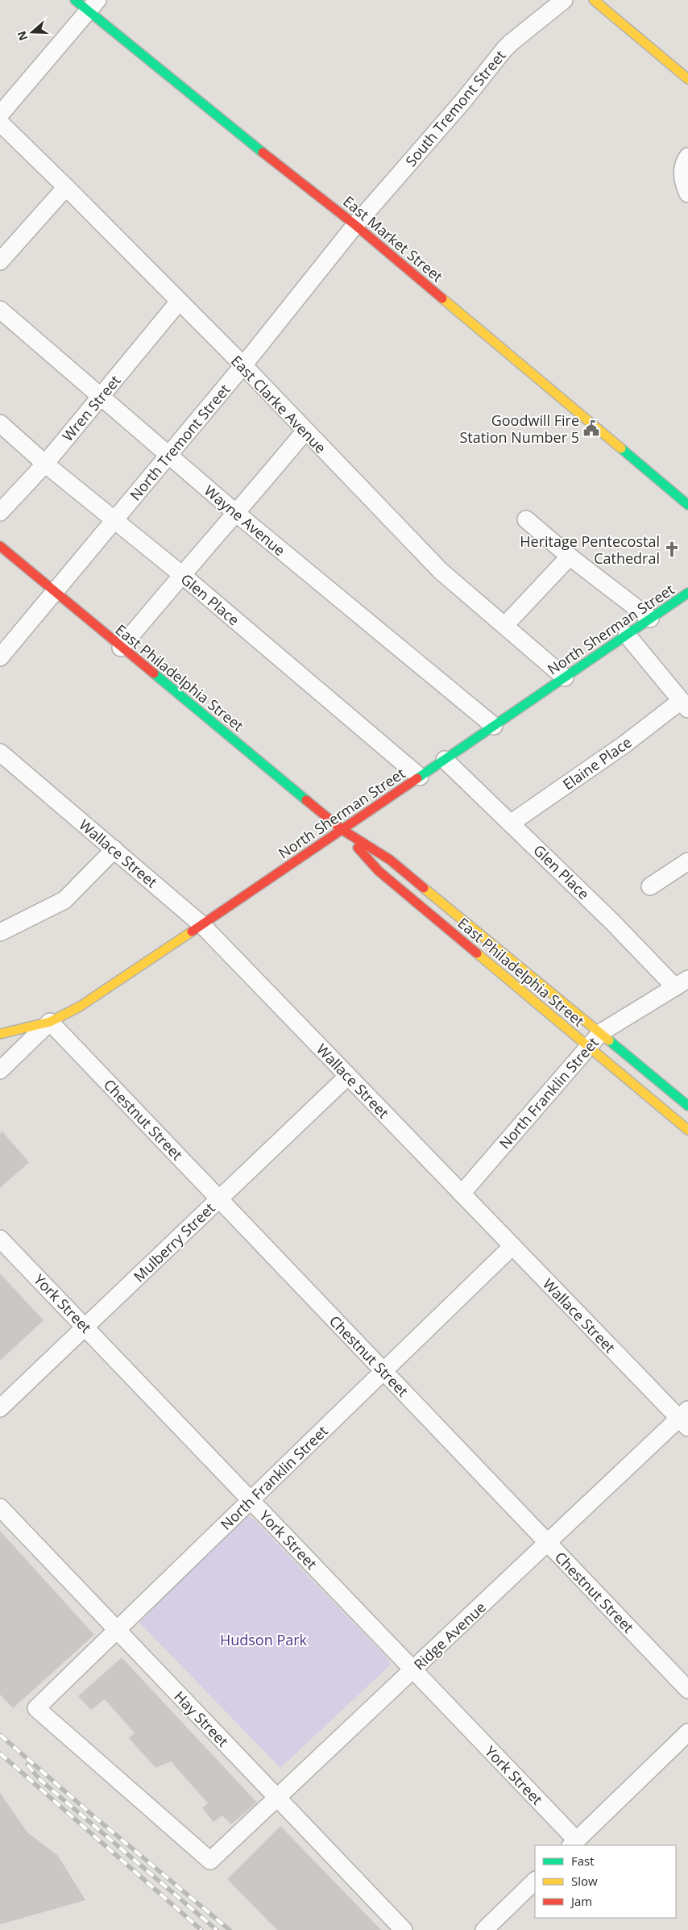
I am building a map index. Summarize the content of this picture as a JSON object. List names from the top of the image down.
{
  "streets": {
    "main road": ["East Market Street", "North Sherman Street", "East Philadelphia Street"],
    "street": [
      "South Tremont Street",
      "East Clarke Avenue",
      "Wren Street",
      "North Tremont Street",
      "Wayne Avenue",
      "Glen Place",
      "Elaine Place",
      "Wallace Street",
      "North Franklin Street",
      "Chestnut Street",
      "Mulberry Street",
      "York Street",
      "Ridge Avenue",
      "Hay Street"
    ]
  },
  "crossings": [
    ["South Tremont Street", "East Market Street"],
    ["South Tremont Street", "North Tremont Street"],
    ["East Market Street", "North Tremont Street"],
    ["East Clarke Avenue", "Wren Street"],
    ["East Clarke Avenue", "North Tremont Street"],
    ["East Clarke Avenue", "North Sherman Street"],
    ["Wren Street", "Wayne Avenue"],
    ["Wren Street", "Glen Place"],
    ["North Tremont Street", "Wayne Avenue"],
    ["North Tremont Street", "Glen Place"],
    ["North Tremont Street", "East Philadelphia Street"],
    ["Wayne Avenue", "North Sherman Street"],
    ["Glen Place", "North Sherman Street"],
    ["Glen Place", "Elaine Place"],
    ["Glen Place", "North Franklin Street"],
    ["North Sherman Street", "East Philadelphia Street"],
    ["North Sherman Street", "Wallace Street"],
    ["North Sherman Street", "Chestnut Street"],
    ["East Philadelphia Street", "North Franklin Street"],
    ["Wallace Street", "North Franklin Street"],
    ["Wallace Street", "Mulberry Street"],
    ["Wallace Street", "Ridge Avenue"],
    ["North Franklin Street", "Chestnut Street"],
    ["North Franklin Street", "York Street"],
    ["North Franklin Street", "Ridge Avenue"],
    ["North Franklin Street", "Hay Street"],
    ["Chestnut Street", "Mulberry Street"],
    ["Chestnut Street", "Ridge Avenue"],
    ["Mulberry Street", "York Street"],
    ["York Street", "Ridge Avenue"],
    ["Ridge Avenue", "Hay Street"]
  ],
  "parks": ["Hudson Park"],
  "places": {
    "public building": ["Goodwill Fire Station Number 5"],
    "church": ["Heritage Pentecostal Cathedral"]
  },
  "legend": ["Fast", "Slow", "Jam"],
  "north": "left"
}
